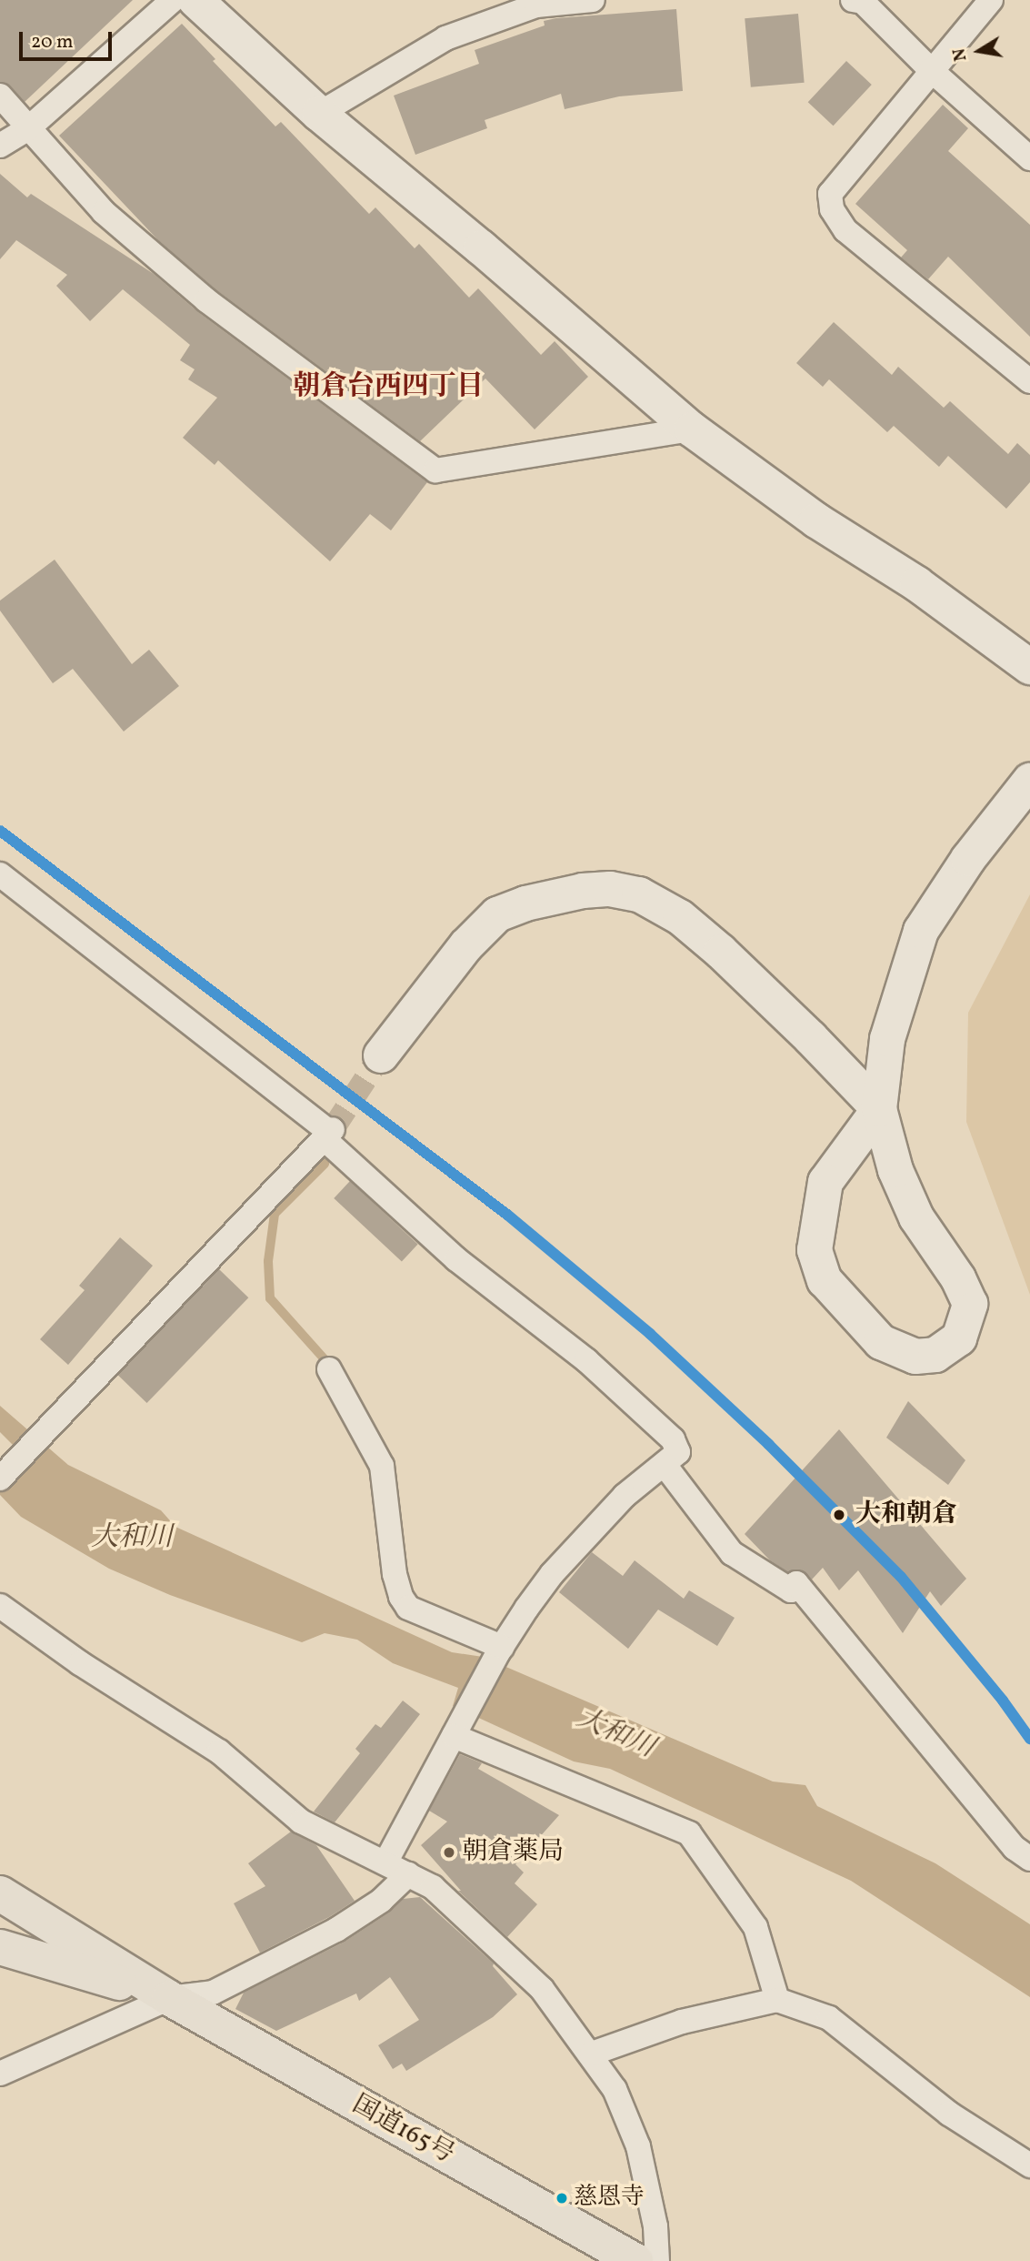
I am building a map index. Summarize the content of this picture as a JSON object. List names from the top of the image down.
{
  "streets": {
    "highway": ["国道165号"]
  },
  "districts": ["朝倉台西四丁目"],
  "water": ["大和川"],
  "places": ["大和朝倉", "朝倉薬局", "慈恩寺"],
  "scale_bar": "20 m",
  "north": "left"
}
